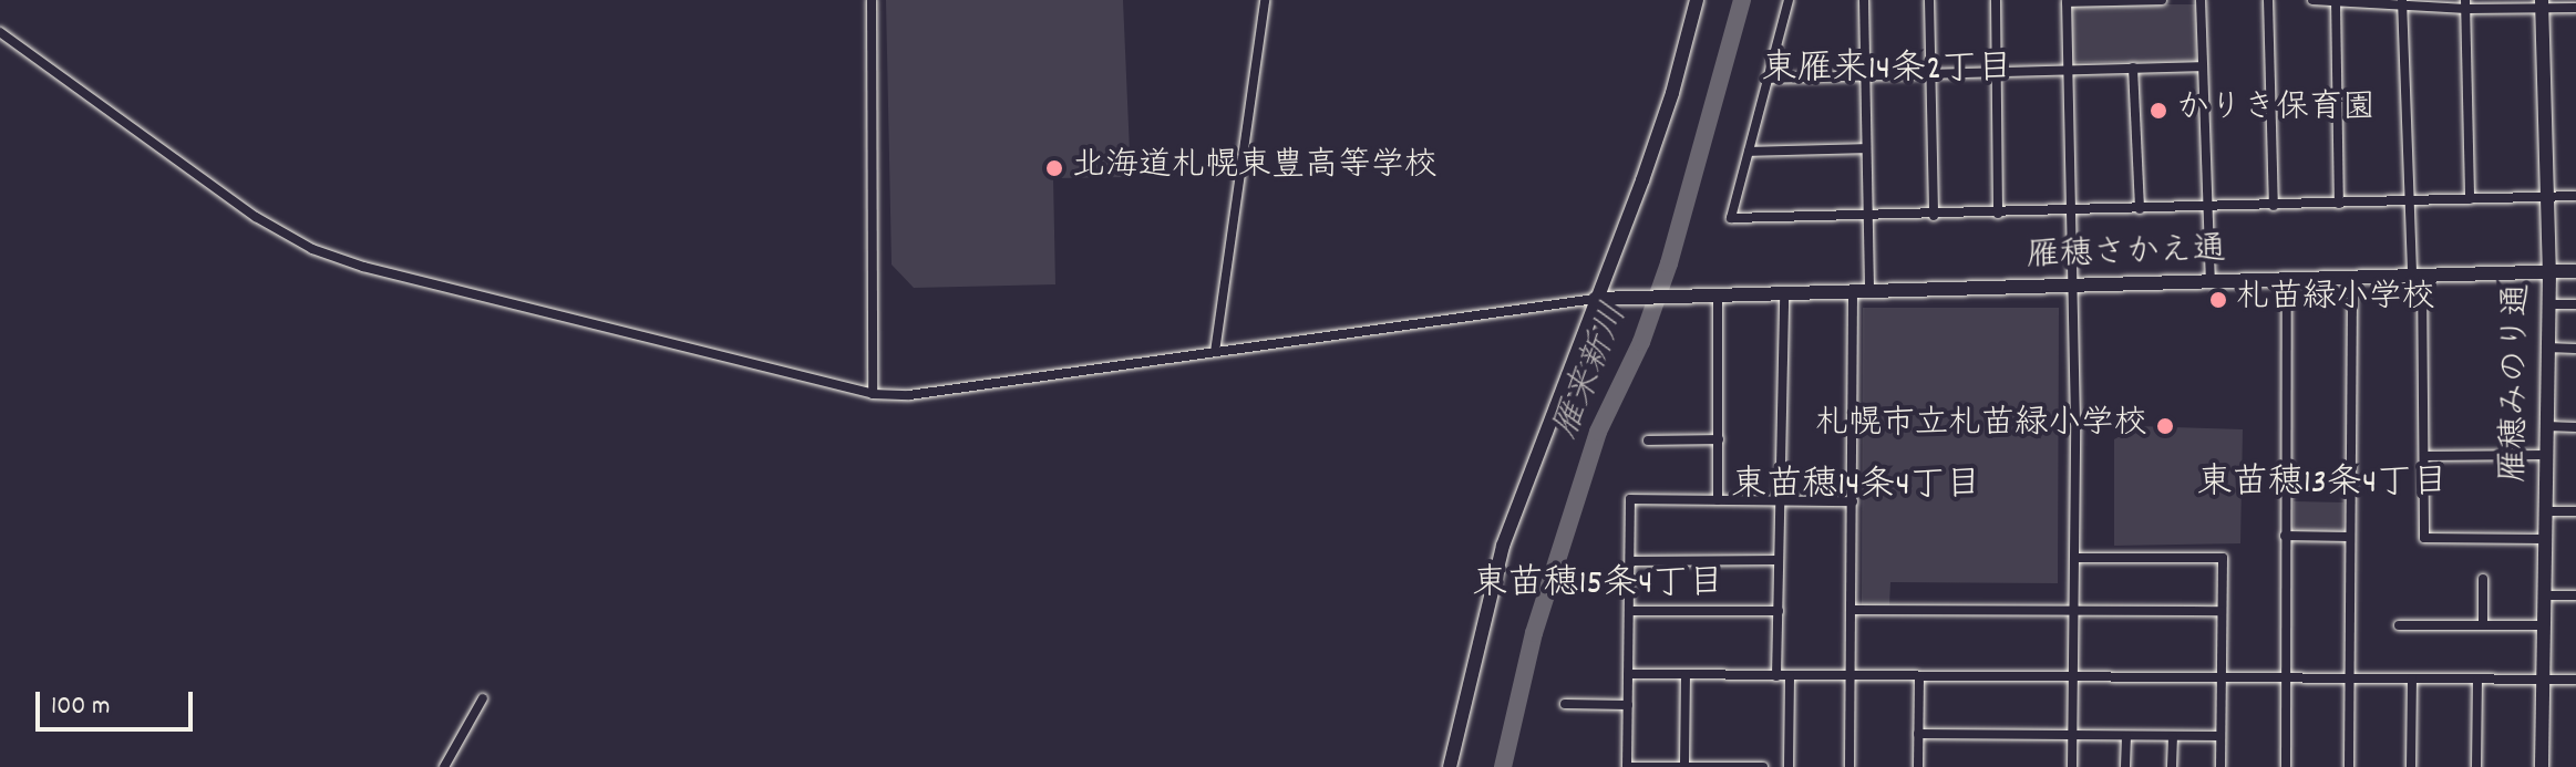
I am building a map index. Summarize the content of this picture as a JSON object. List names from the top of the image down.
{
  "streets": {
    "street": ["雁穂さかえ通", "雁穂みのり通"]
  },
  "crossings": [
    ["雁穂さかえ通", "雁穂みのり通"]
  ],
  "districts": [
    "東雁来14条2丁目",
    "東苗穂13条4丁目",
    "東苗穂14条4丁目",
    "東苗穂15条4丁目"
  ],
  "water": ["雁来新川"],
  "places": [
    "かりき保育園",
    "北海道札幌東豊高等学校",
    "札苗緑小学校",
    "札幌市立札苗緑小学校"
  ],
  "scale_bar": "100 m"
}
